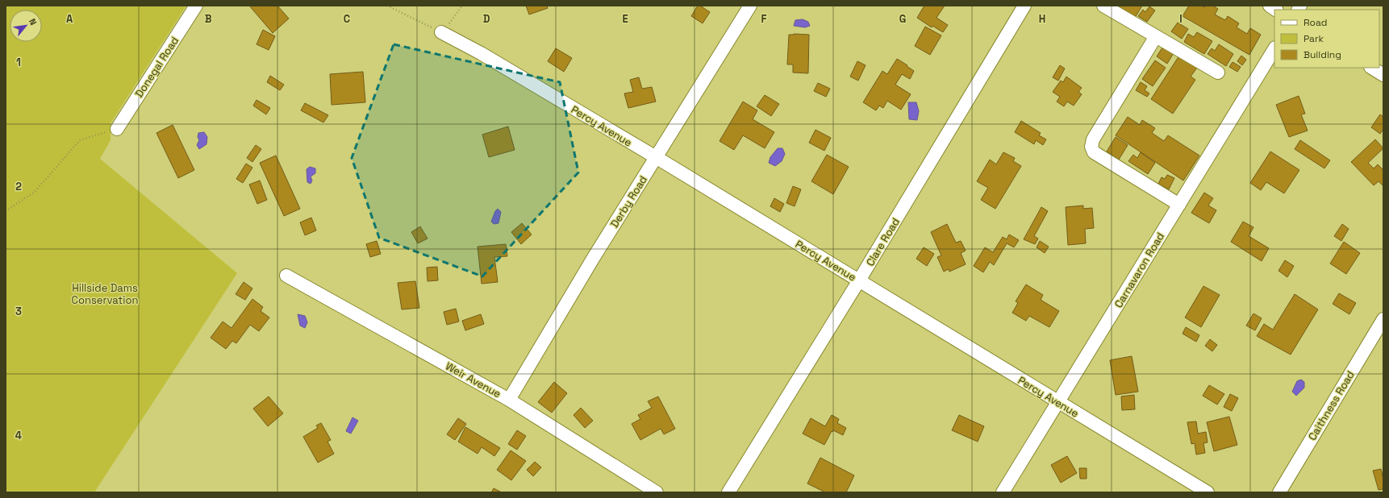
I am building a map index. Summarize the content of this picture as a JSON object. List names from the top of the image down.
{
  "streets": {
    "street": [
      "Donegal Road",
      "Percy Avenue",
      "Derby Road",
      "Clare Road",
      "Carnavaron Road",
      "Weir Avenue",
      "Caithness Road"
    ]
  },
  "crossings": [
    ["Percy Avenue", "Derby Road"],
    ["Percy Avenue", "Clare Road"],
    ["Percy Avenue", "Carnavaron Road"],
    ["Derby Road", "Weir Avenue"]
  ],
  "parks": ["Hillside Dams Conservation"],
  "legend": ["Road", "Park", "Building"],
  "north": "top right",
  "grid": {
    "columns": [
      "A",
      "B",
      "C",
      "D",
      "E",
      "F",
      "G",
      "H",
      "I"
    ],
    "rows": [
      "1",
      "2",
      "3",
      "4"
    ]
  }
}
